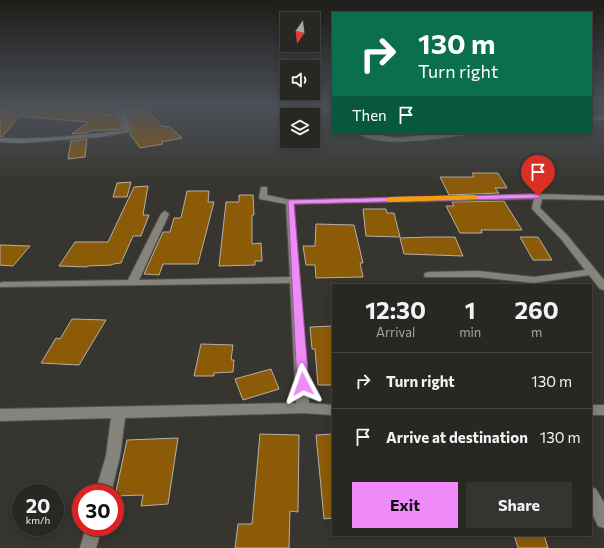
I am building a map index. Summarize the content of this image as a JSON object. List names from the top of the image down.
{
  "north": "bottom",
  "page": {
    "turn": ["130 m", "Turn right"],
    "then": "Then",
    "eta": [
      "12:30",
      "Arrival",
      "1",
      "min",
      "260",
      "m"
    ],
    "list": [
      {
        "name": "Turn right",
        "value": "130 m"
      },
      {
        "name": "Arrive at destination",
        "value": "130 m"
      }
    ],
    "buttons": ["Exit", "Share"],
    "speed": "20 km/h",
    "limit": "30"
  }
}
